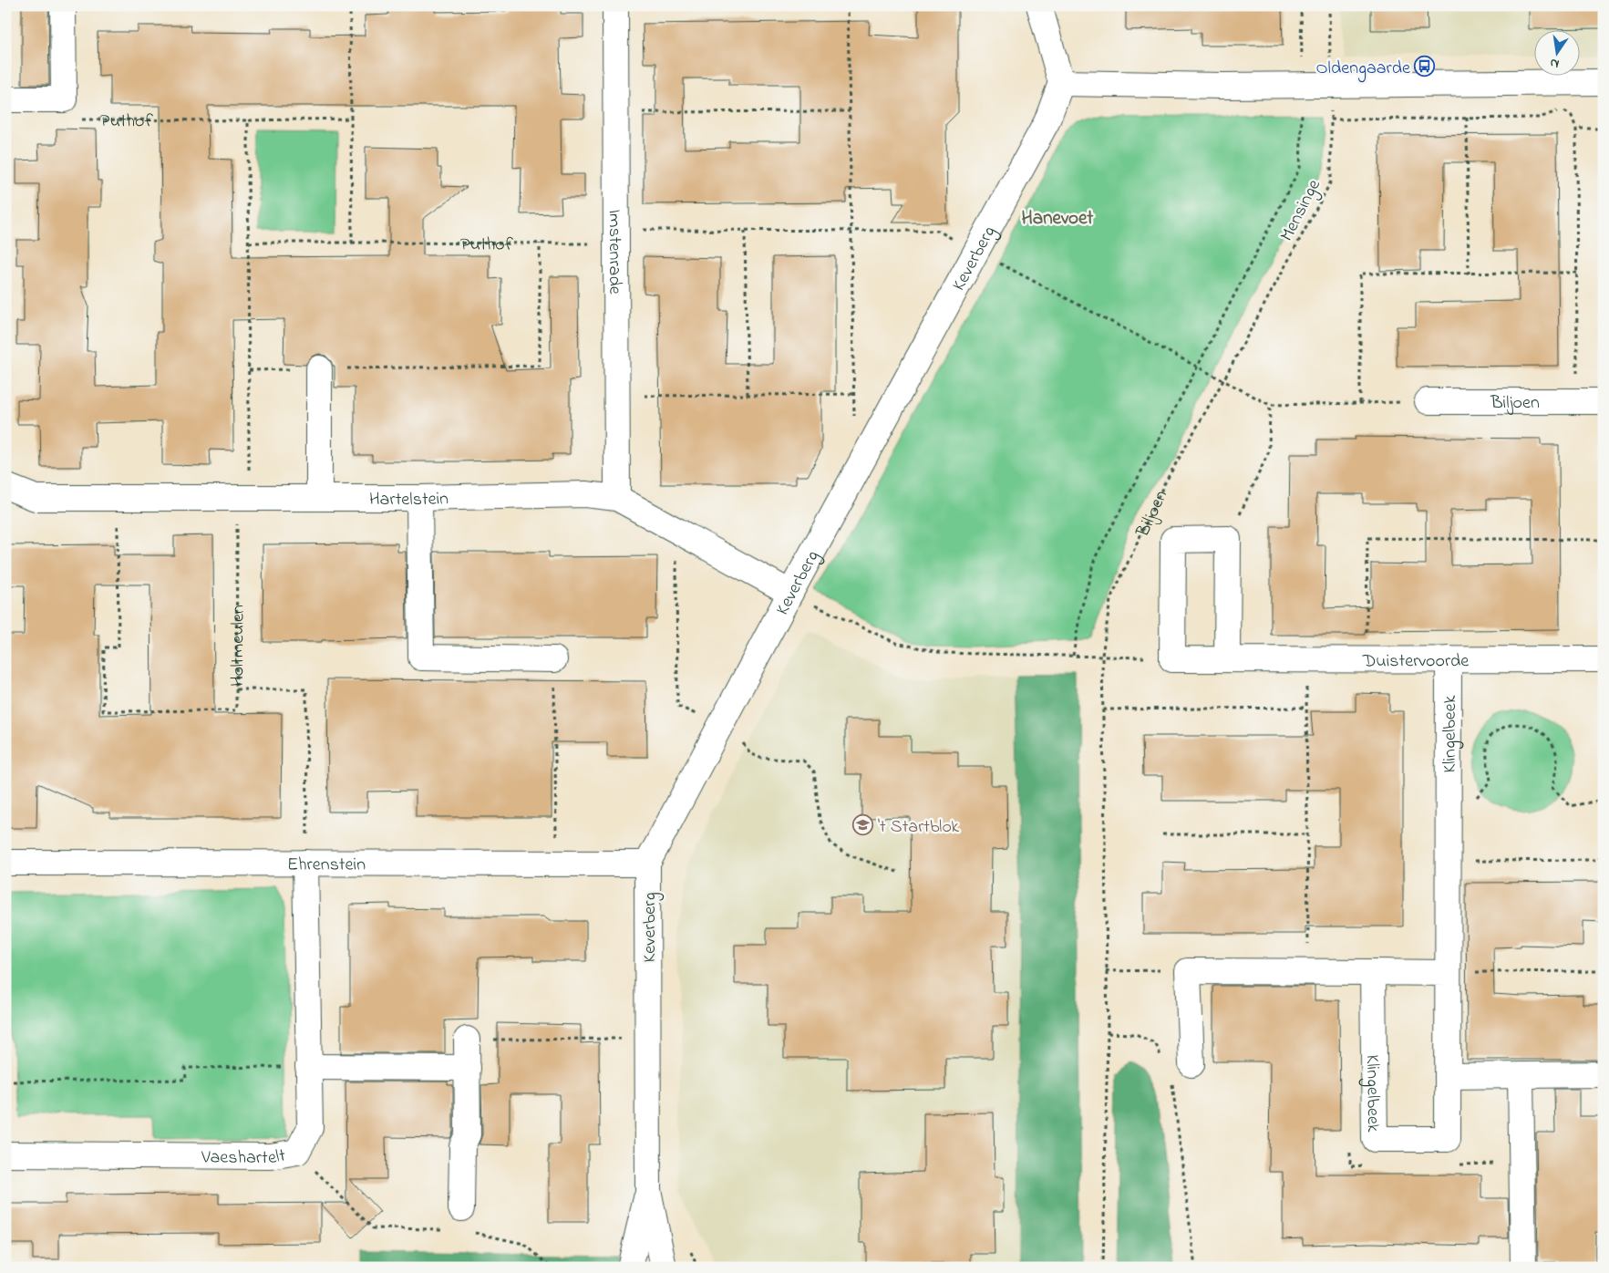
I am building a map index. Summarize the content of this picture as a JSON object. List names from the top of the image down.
{
  "streets": {
    "street": [
      "Imstenrade",
      "Keverberg",
      "Biljoen",
      "Hartelstein",
      "Duistervoorde",
      "Klingelbeek",
      "Ehrenstein",
      "Vaeshartelt"
    ],
    "path": ["Puthof", "Mensinge", "Holtmeulen"]
  },
  "crossings": [
    ["Puthof", "Imstenrade"],
    ["Mensinge", "Biljoen"],
    ["Imstenrade", "Hartelstein"],
    ["Keverberg", "Hartelstein"],
    ["Keverberg", "Ehrenstein"],
    ["Hartelstein", "Holtmeulen"],
    ["Holtmeulen", "Ehrenstein"],
    ["Holtmeulen", "Vaeshartelt"],
    ["Duistervoorde", "Klingelbeek"],
    ["Ehrenstein", "Vaeshartelt"]
  ],
  "districts": ["Hanevoet"],
  "places": {
    "bus stop": ["Oldengaarde"],
    "school or university": ["'t Startblok"]
  },
  "north": "bottom"
}
